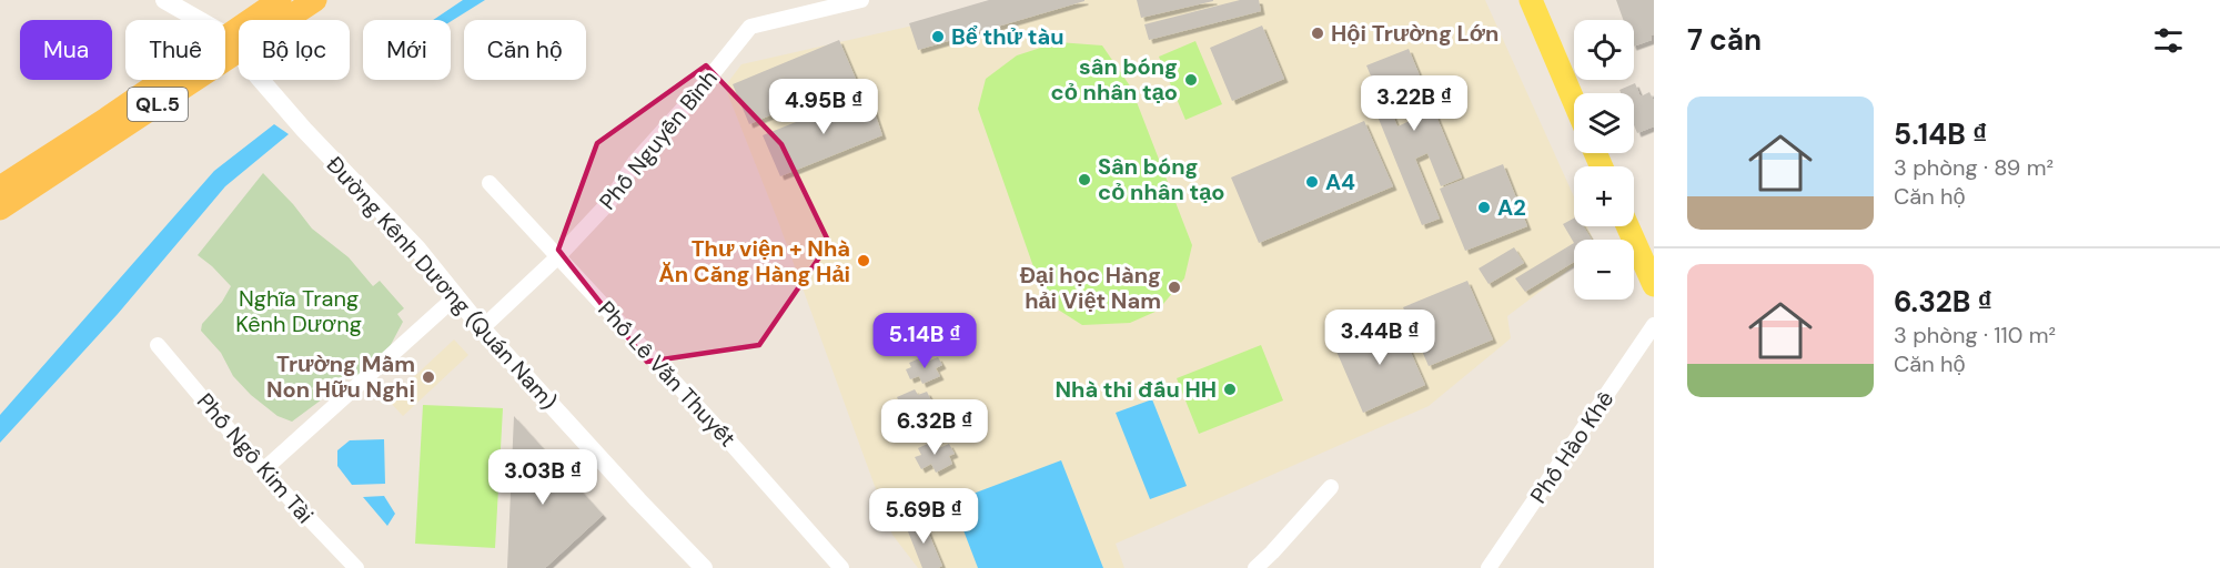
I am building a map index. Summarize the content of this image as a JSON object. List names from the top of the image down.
{
  "streets": {
    "highway": ["QL.5"],
    "street": [
      "Phố Nguyễn Bình",
      "Đường Kênh Dương (Quán Nam)",
      "Phố Lê Văn Thuyết",
      "Phố Hào Khê",
      "Phố Ngô Kim Tài"
    ]
  },
  "crossings": [
    ["QL.5", "Đường Kênh Dương (Quán Nam)"],
    ["Phố Nguyễn Bình", "Đường Kênh Dương (Quán Nam)"],
    ["Phố Nguyễn Bình", "Phố Lê Văn Thuyết"]
  ],
  "parks": ["Nghĩa Trang Kênh Dương"],
  "places": [
    "Hội Trường Lớn",
    "Bể thử tàu",
    "sân bóng cỏ nhân tạo",
    "Sân bóng cỏ nhân tạo",
    "A4",
    "A2",
    "Thư viện + Nhà Ăn Căng Hàng Hải",
    "Đại học Hàng hải Việt Nam",
    "Trường Mầm Non Hữu Nghị",
    "Nhà thi đấu HH"
  ],
  "page": {
    "heading": "7 căn",
    "map_buttons": ["+", "−"],
    "chip": [
      "Mua",
      "Thuê",
      "Bộ lọc",
      "Mới",
      "Căn hộ"
    ],
    "price": [
      "3.22B ₫",
      "4.95B ₫",
      "3.44B ₫",
      "5.14B ₫",
      "6.32B ₫",
      "3.03B ₫",
      "5.69B ₫"
    ],
    "list": [
      {
        "name": "5.14B ₫",
        "note": "3 phòng · 89 m² · Căn hộ"
      },
      {
        "name": "6.32B ₫",
        "note": "3 phòng · 110 m² · Căn hộ"
      }
    ]
  }
}
